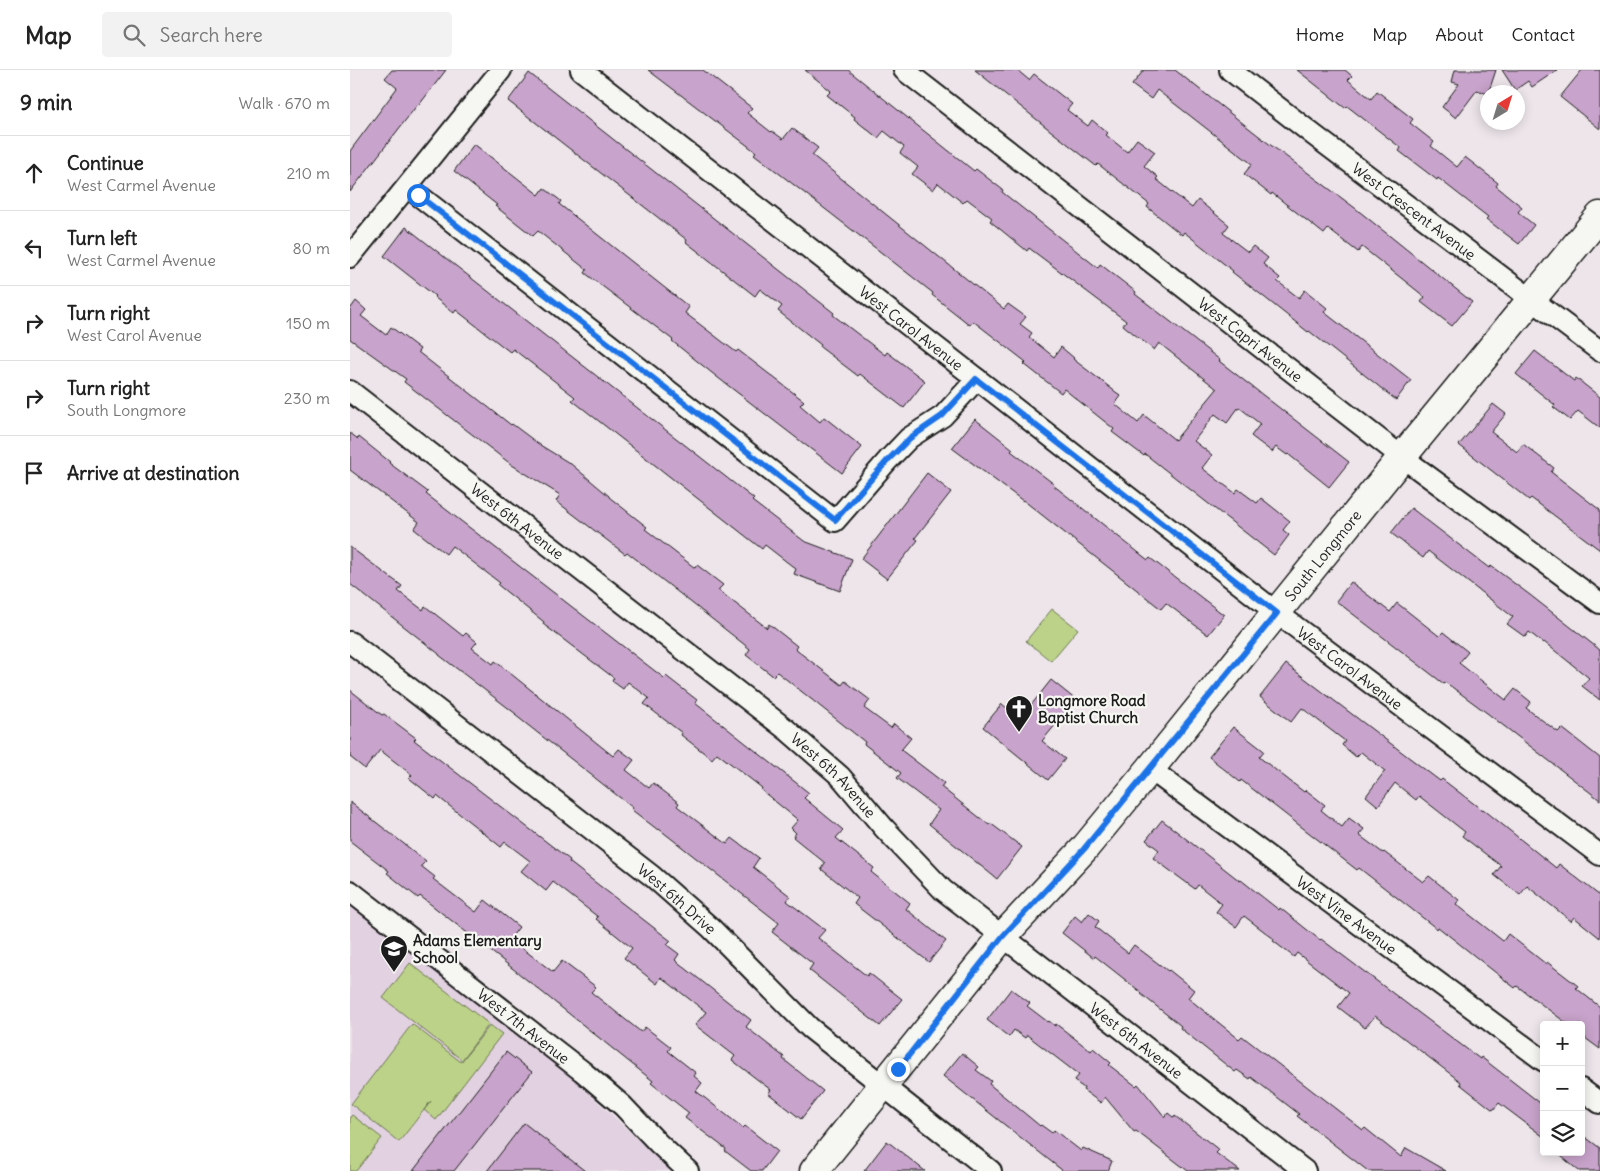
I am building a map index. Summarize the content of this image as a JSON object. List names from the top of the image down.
{
  "streets": {
    "street": [
      "West Crescent Avenue",
      "West Carol Avenue",
      "West Capri Avenue",
      "West 6th Avenue",
      "South Longmore",
      "West 6th Drive",
      "West Vine Avenue",
      "West 7th Avenue"
    ]
  },
  "crossings": [
    ["West Crescent Avenue", "South Longmore"],
    ["West Carol Avenue", "South Longmore"],
    ["West Capri Avenue", "South Longmore"],
    ["West 6th Avenue", "South Longmore"],
    ["South Longmore", "West 6th Drive"],
    ["South Longmore", "West Vine Avenue"]
  ],
  "places": {
    "church": ["Longmore Road Baptist Church"],
    "school or university": ["Adams Elementary School"]
  },
  "north": "top right",
  "page": {
    "header": "Map",
    "search": "Search here",
    "nav": [
      "Home",
      "Map",
      "About",
      "Contact"
    ],
    "heading": ["9 min", "Walk · 670 m"],
    "list": [
      ["Continue", "West Carmel Avenue", "210 m"],
      ["Turn left", "West Carmel Avenue", "80 m"],
      ["Turn right", "West Carol Avenue", "150 m"],
      ["Turn right", "South Longmore", "230 m"],
      "Arrive at destination"
    ],
    "map_buttons": ["+", "−"]
  }
}
